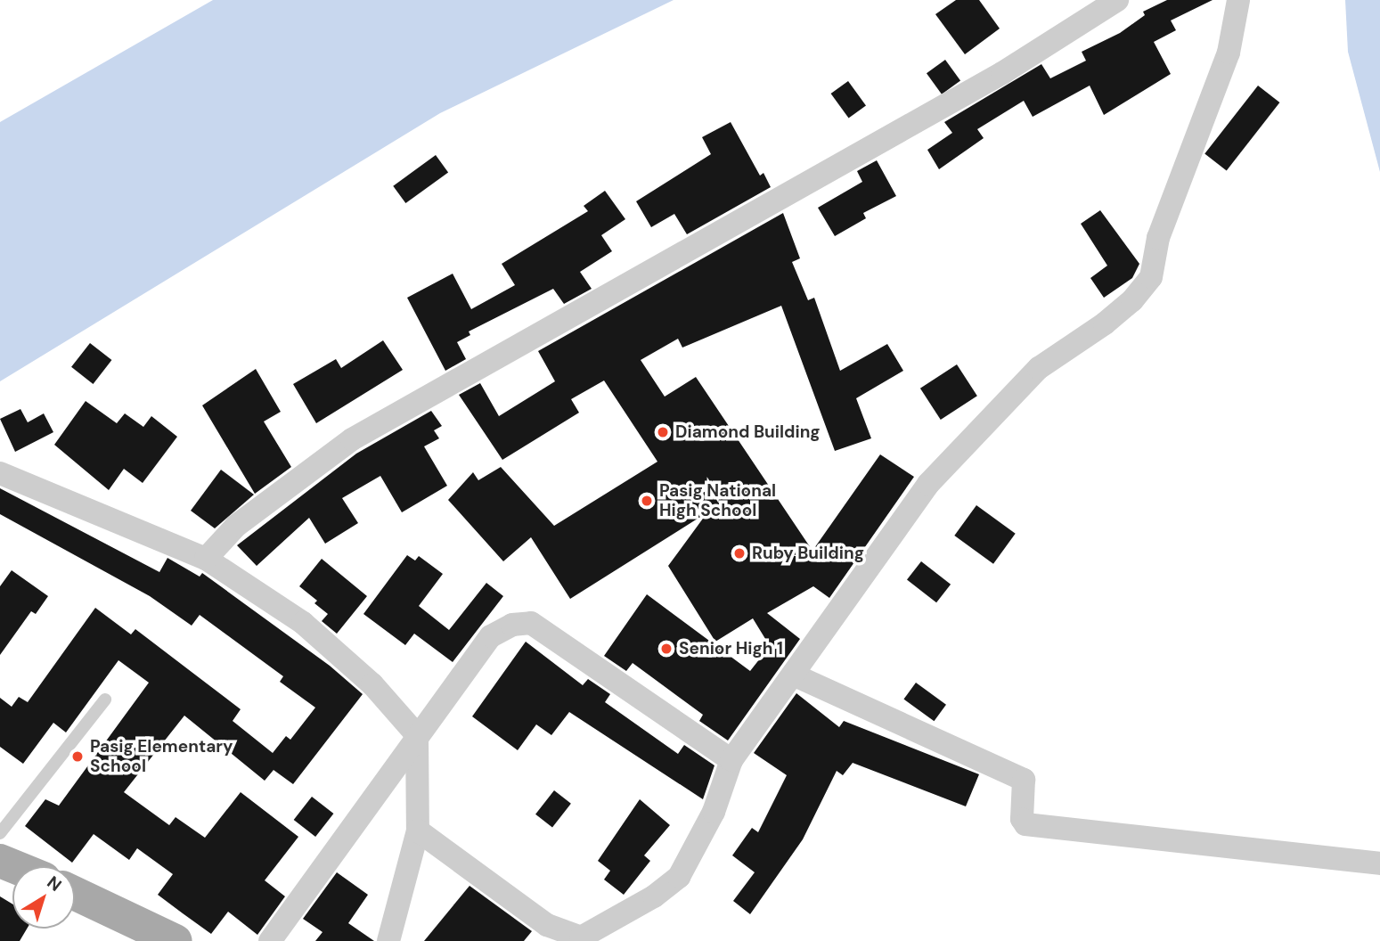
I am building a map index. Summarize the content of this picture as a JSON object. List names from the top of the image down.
{
  "places": [
    "Diamond Building",
    "Pasig National High School",
    "Ruby Building",
    "Senior High 1",
    "Pasig Elementary School"
  ],
  "north": "top right"
}
